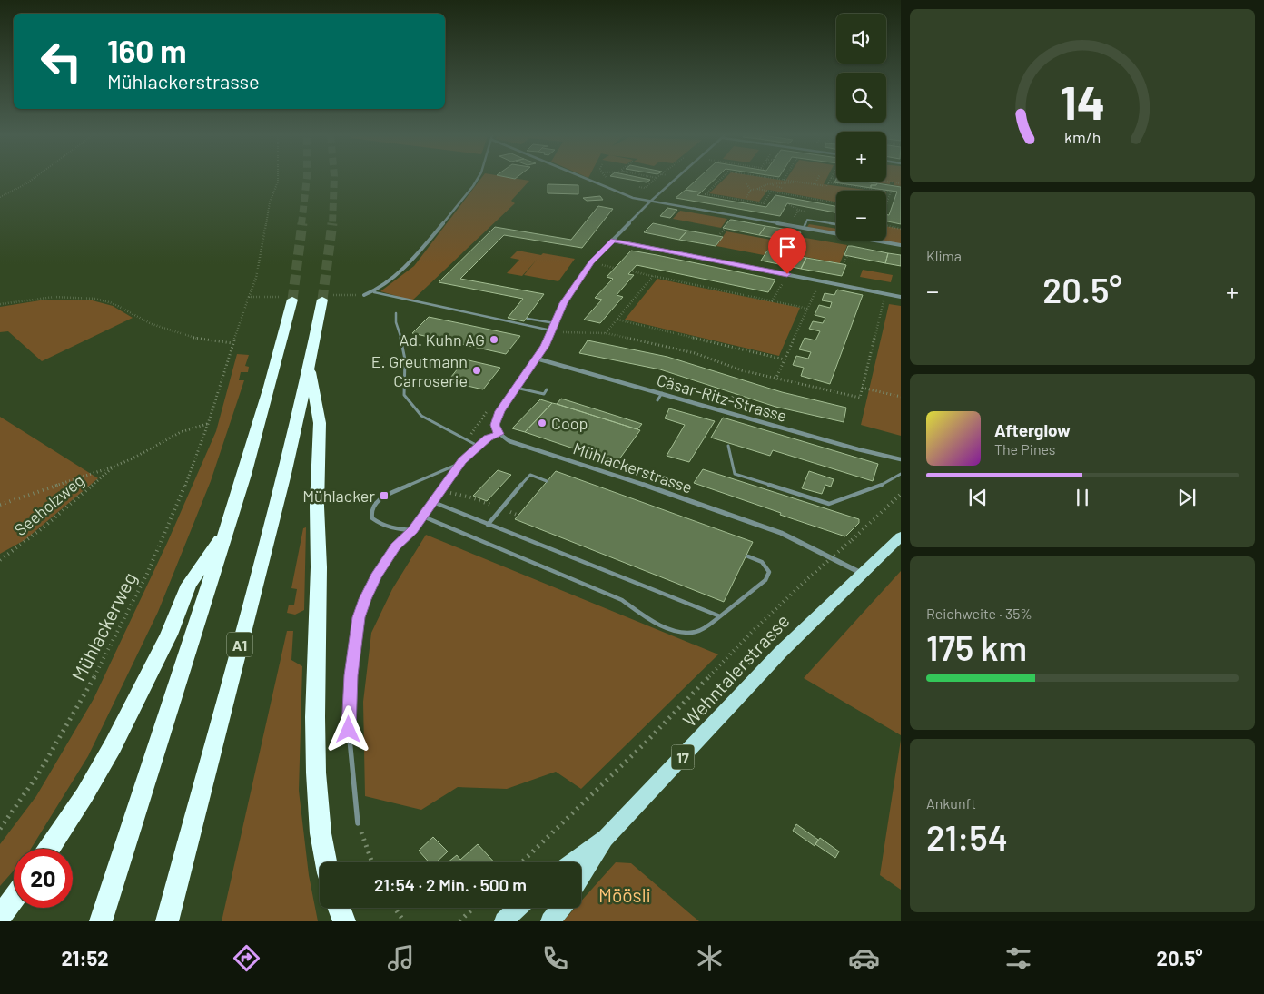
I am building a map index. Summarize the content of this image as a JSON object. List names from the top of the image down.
{
  "streets": {
    "highway": ["A1"],
    "main road": ["Wehntalerstrasse", "17"],
    "street": ["Cäsar-Ritz-Strasse", "Mühlackerstrasse"],
    "path": ["Seeholzweg", "Mühlackerweg"]
  },
  "crossings": [
    ["Mühlackerstrasse", "Wehntalerstrasse"]
  ],
  "parks": ["Möösli"],
  "places": {
    "other": ["Ad. Kuhn AG", "E. Greutmann Carroserie", "Coop"],
    "transit": ["Mühlacker"]
  },
  "page": {
    "map_buttons": ["+", "−"],
    "turn": ["160 m", "Mühlackerstrasse"],
    "tile": [
      "Klima",
      ["Reichweite · 35%", "175 km"],
      ["Ankunft", "21:54"]
    ],
    "heat": ["−", "20.5°", "+"],
    "song": ["Afterglow", "The Pines"],
    "limit": "20",
    "trip": "21:54 · 2 Min. · 500 m",
    "tabs": ["21:52", "20.5°"],
    "gauge": ["14", "km/h"]
  }
}
